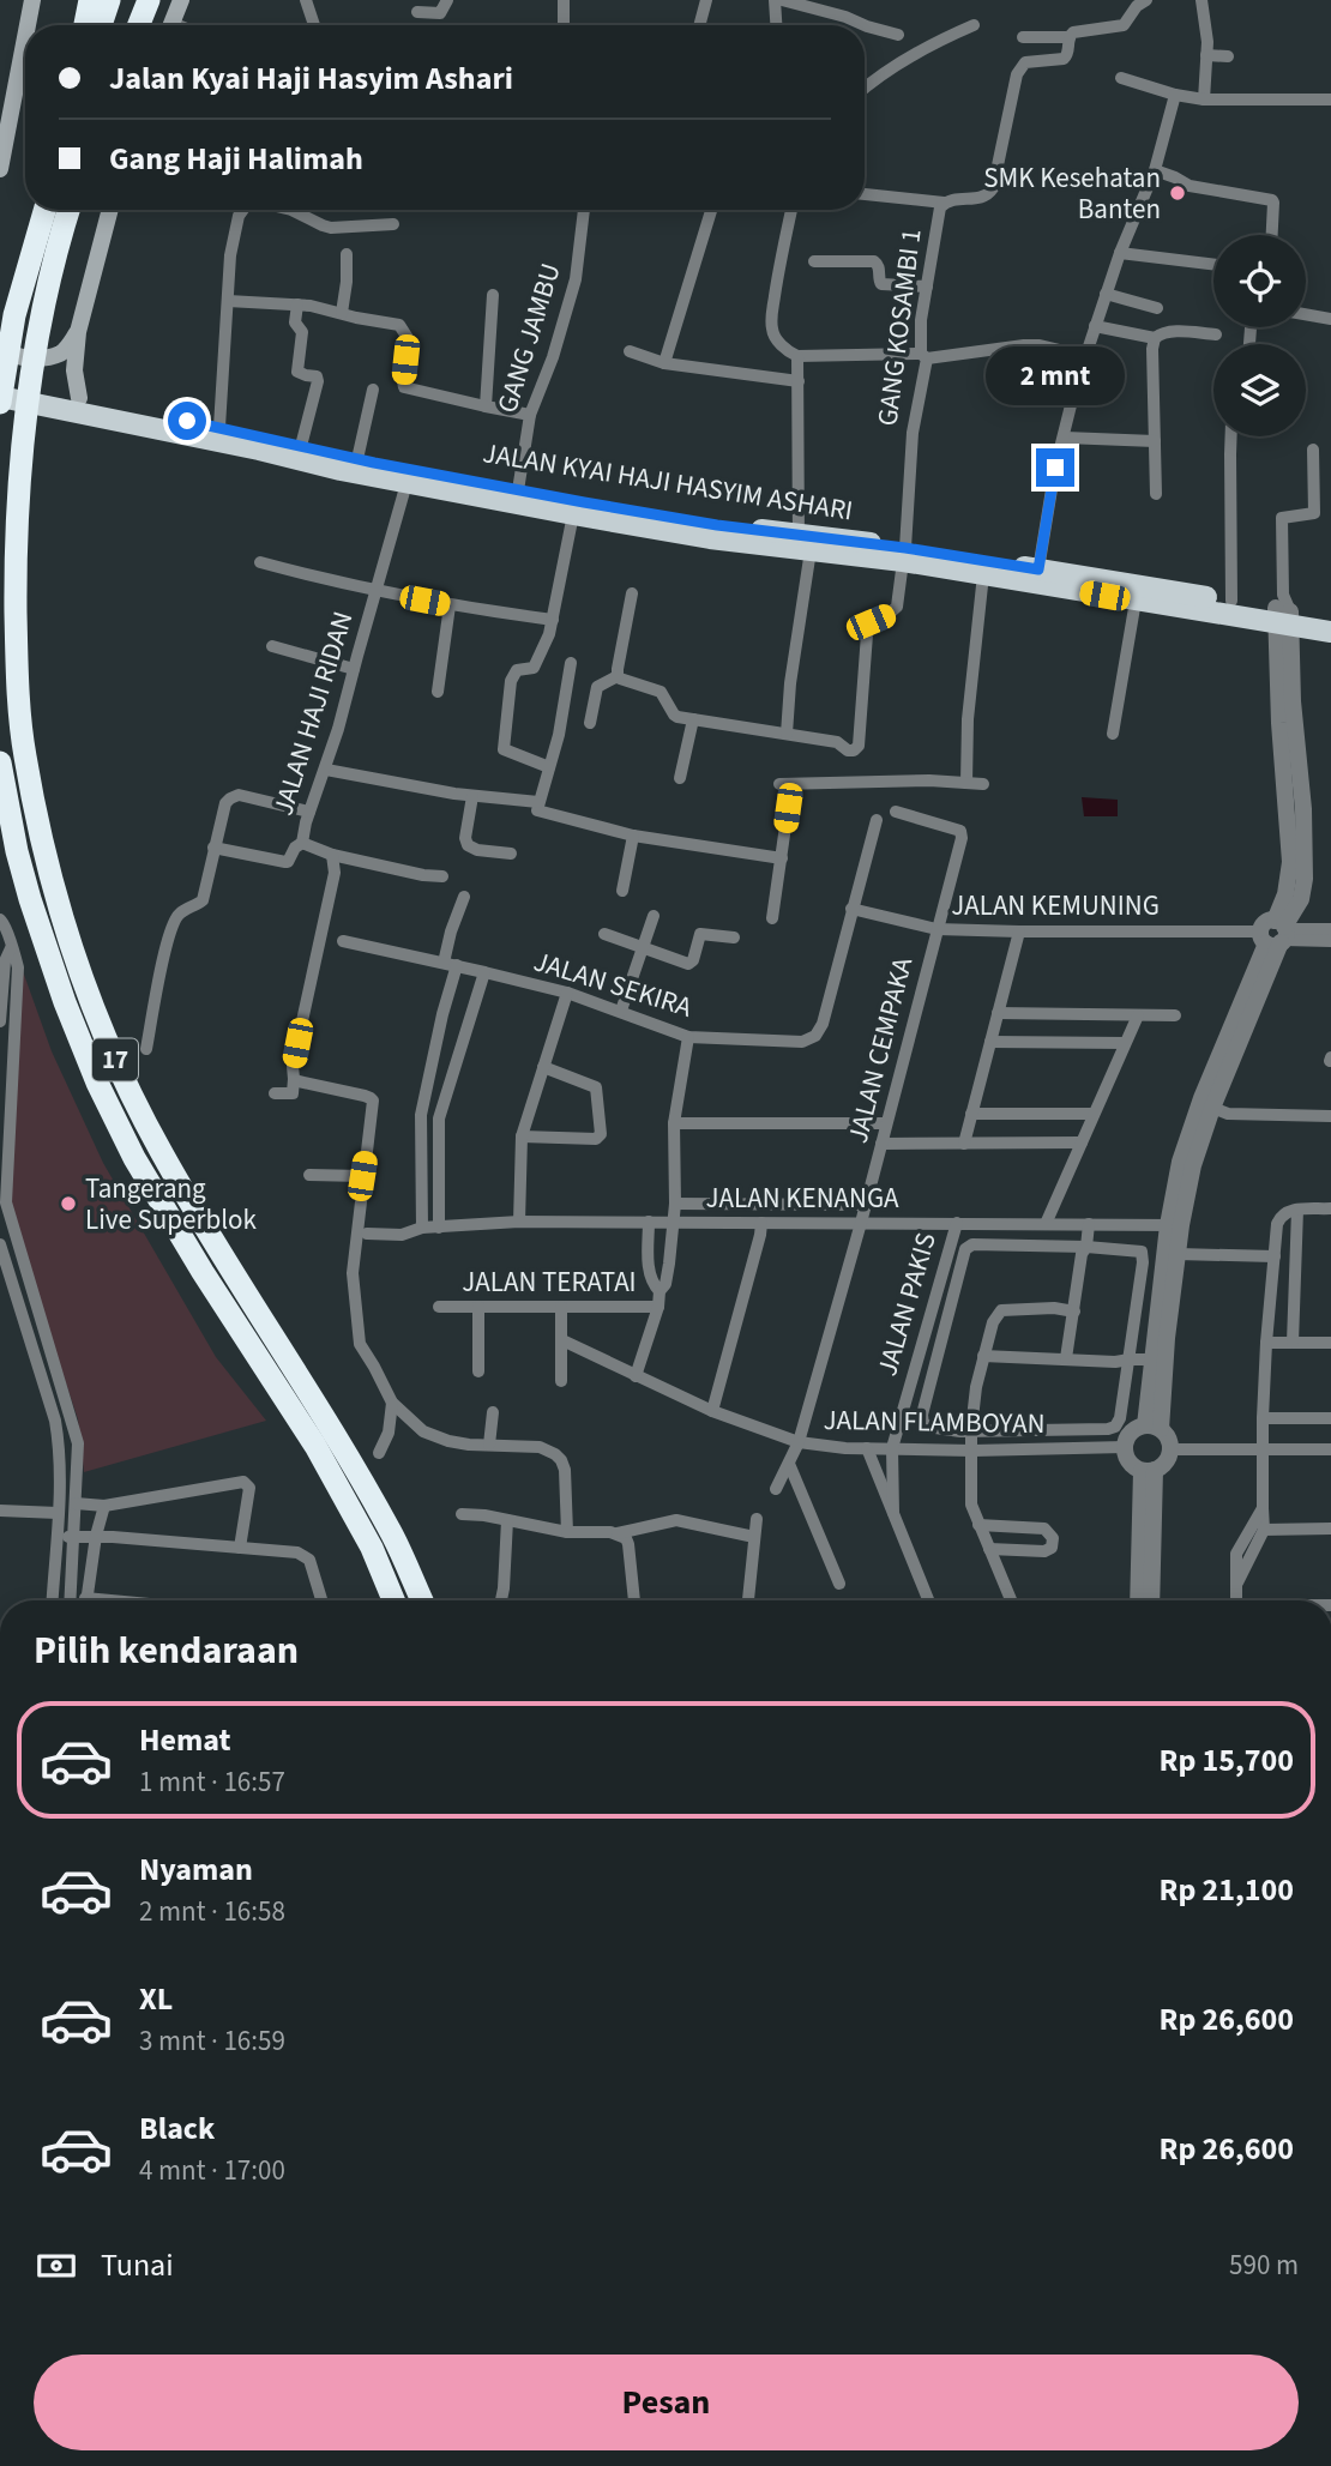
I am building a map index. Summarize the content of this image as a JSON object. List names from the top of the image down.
{
  "streets": {
    "highway": ["17"],
    "main road": ["JALAN KYAI HAJI HASYIM ASHARI"],
    "street": [
      "GANG KOSAMBI 1",
      "GANG JAMBU",
      "JALAN HAJI RIDAN",
      "JALAN KEMUNING",
      "JALAN SEKIRA",
      "JALAN CEMPAKA",
      "JALAN KENANGA",
      "JALAN TERATAI",
      "JALAN PAKIS",
      "JALAN FLAMBOYAN"
    ]
  },
  "crossings": [
    ["GANG KOSAMBI 1", "JALAN KYAI HAJI HASYIM ASHARI"],
    ["GANG JAMBU", "JALAN KYAI HAJI HASYIM ASHARI"],
    ["JALAN KYAI HAJI HASYIM ASHARI", "JALAN HAJI RIDAN"],
    ["JALAN KEMUNING", "JALAN SEKIRA"],
    ["JALAN KEMUNING", "JALAN CEMPAKA"],
    ["JALAN CEMPAKA", "JALAN KENANGA"],
    ["JALAN CEMPAKA", "JALAN FLAMBOYAN"],
    ["JALAN KENANGA", "JALAN PAKIS"],
    ["JALAN PAKIS", "JALAN FLAMBOYAN"]
  ],
  "places": ["SMK Kesehatan Banten", "Tangerang Live Superblok"],
  "page": {
    "banner": ["Jalan Kyai Haji Hasyim Ashari", "Gang Haji Halimah"],
    "bubble": "2 mnt",
    "heading": "Pilih kendaraan",
    "list": [
      {
        "name": "Hemat",
        "note": "1 mnt · 16:57",
        "value": "Rp 15,700"
      },
      {
        "name": "Nyaman",
        "note": "2 mnt · 16:58",
        "value": "Rp 21,100"
      },
      {
        "name": "XL",
        "note": "3 mnt · 16:59",
        "value": "Rp 26,600"
      },
      {
        "name": "Black",
        "note": "4 mnt · 17:00",
        "value": "Rp 26,600"
      }
    ],
    "pay": ["Tunai", "590 m"],
    "buttons": "Pesan"
  }
}
